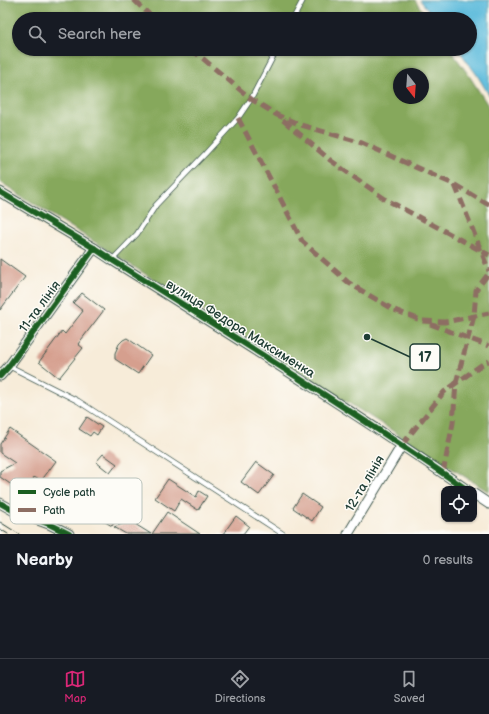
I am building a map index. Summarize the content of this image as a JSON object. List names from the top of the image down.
{
  "streets": {
    "street": ["11-та лінія", "вулиця Федора Максименка", "12-та лінія"]
  },
  "crossings": [
    ["11-та лінія", "вулиця Федора Максименка"],
    ["вулиця Федора Максименка", "12-та лінія"]
  ],
  "places": ["17"],
  "legend": ["Cycle path", "Path"],
  "north": "bottom",
  "page": {
    "search": "Search here",
    "heading": ["Nearby", "0 results"],
    "nav": ["Map", "Directions", "Saved"]
  }
}
